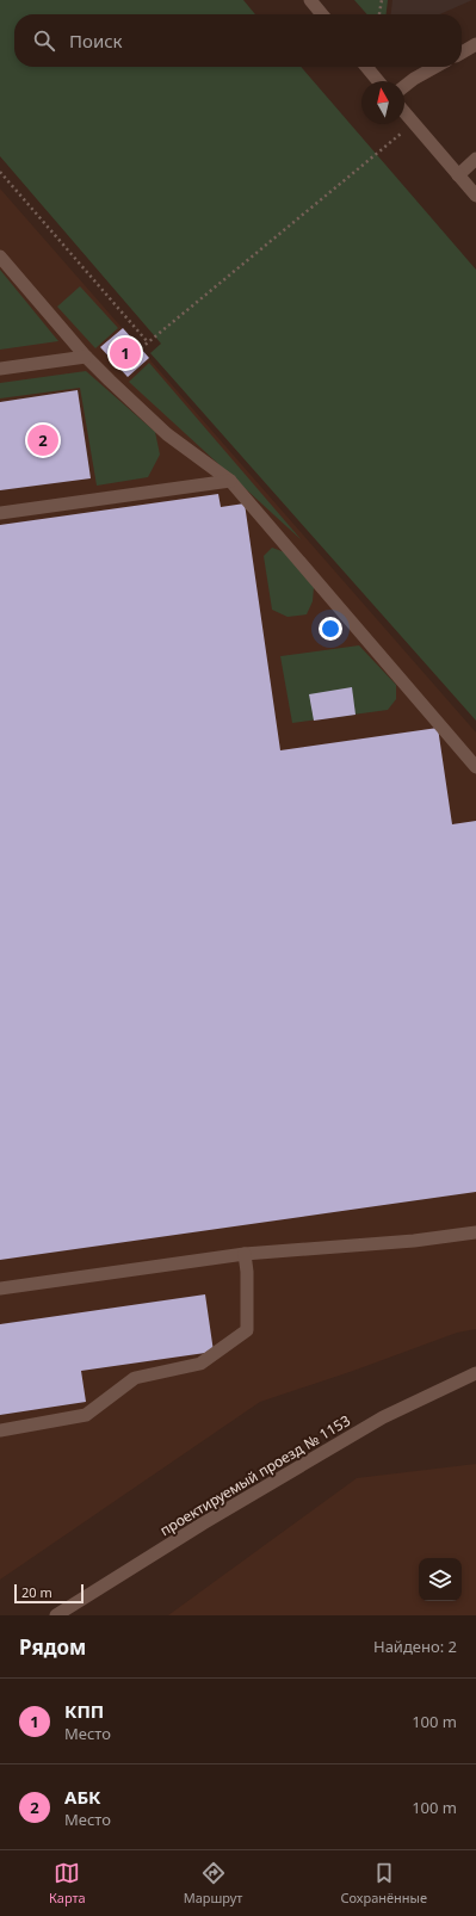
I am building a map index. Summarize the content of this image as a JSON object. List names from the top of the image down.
{
  "streets": {
    "street": ["проектируемый проезд № 1153"]
  },
  "scale_bar": "20 m",
  "north": "top",
  "page": {
    "search": "Поиск",
    "pins": ["1", "2"],
    "scale": "20 m",
    "heading": ["Рядом", "Найдено: 2"],
    "list": [
      {
        "mark": "1",
        "name": "КПП",
        "note": "Место",
        "value": "100 m"
      },
      {
        "mark": "2",
        "name": "АБК",
        "note": "Место",
        "value": "100 m"
      }
    ],
    "nav": ["Карта", "Маршрут", "Сохранённые"]
  }
}
